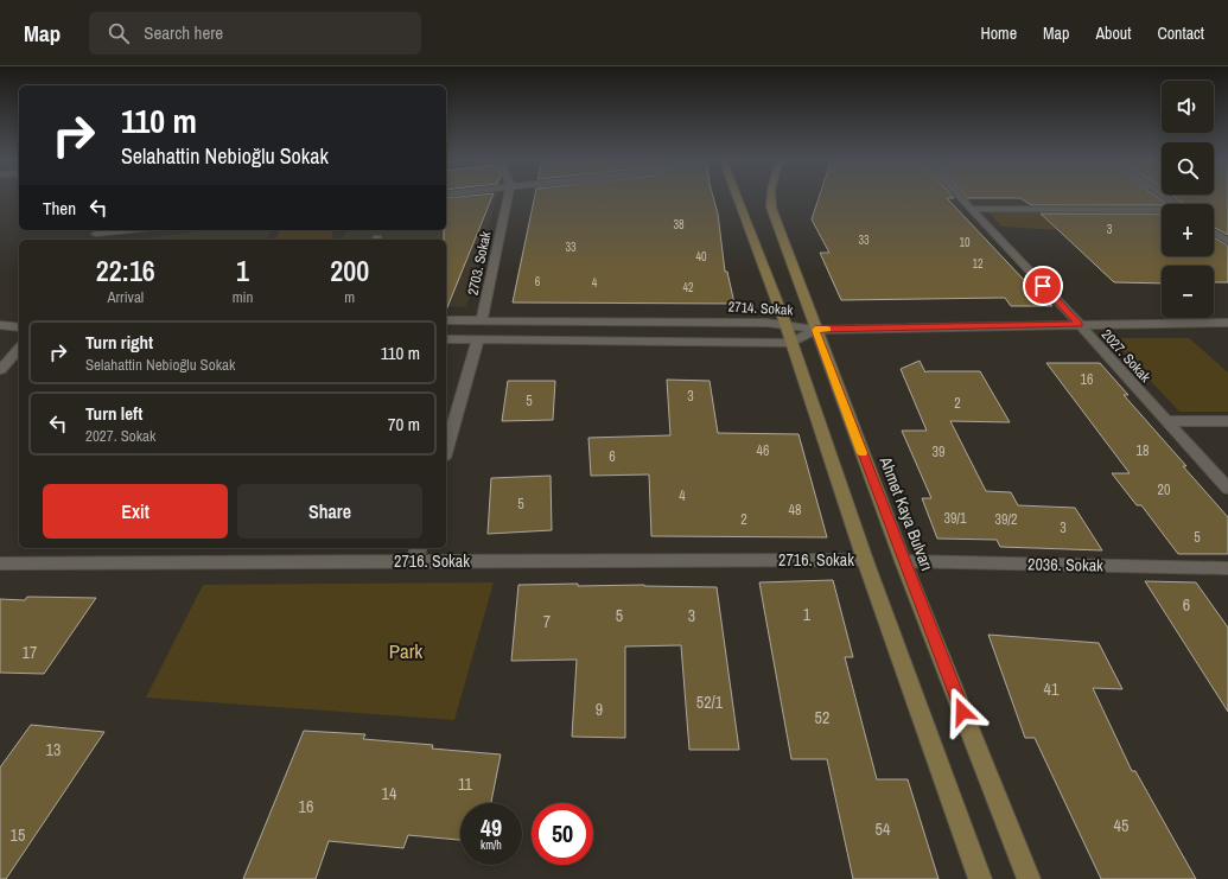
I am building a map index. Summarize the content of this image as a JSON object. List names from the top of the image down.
{
  "streets": {
    "main road": ["Ahmet Kaya Bulvarı"],
    "street": [
      "2703. Sokak",
      "2714. Sokak",
      "2027. Sokak",
      "2716. Sokak",
      "2036. Sokak"
    ]
  },
  "crossings": [
    ["2703. Sokak", "2714. Sokak"],
    ["2714. Sokak", "Ahmet Kaya Bulvarı"],
    ["Ahmet Kaya Bulvarı", "2036. Sokak"]
  ],
  "parks": ["Park"],
  "house_numbers": [
    "38",
    "3",
    "33",
    "10",
    "33",
    "40",
    "12",
    "6",
    "4",
    "42",
    "16",
    "3",
    "5",
    "2",
    "46",
    "18",
    "39",
    "6",
    "20",
    "4",
    "5",
    "48",
    "39/1",
    "2",
    "39/2",
    "3",
    "5",
    "6",
    "1",
    "5",
    "3",
    "7",
    "17",
    "41",
    "52/1",
    "9",
    "52",
    "13",
    "11",
    "14",
    "16",
    "45",
    "54",
    "15"
  ],
  "page": {
    "header": "Map",
    "search": "Search here",
    "nav": [
      "Home",
      "Map",
      "About",
      "Contact"
    ],
    "map_buttons": ["+", "−"],
    "turn": ["110 m", "Selahattin Nebioğlu Sokak"],
    "then": "Then",
    "eta": [
      "22:16",
      "Arrival",
      "1",
      "min",
      "200",
      "m"
    ],
    "list": [
      {
        "name": "Turn right",
        "note": "Selahattin Nebioğlu Sokak",
        "value": "110 m"
      },
      {
        "name": "Turn left",
        "note": "2027. Sokak",
        "value": "70 m"
      }
    ],
    "buttons": ["Exit", "Share"],
    "speed": "49 km/h",
    "limit": "50"
  }
}
